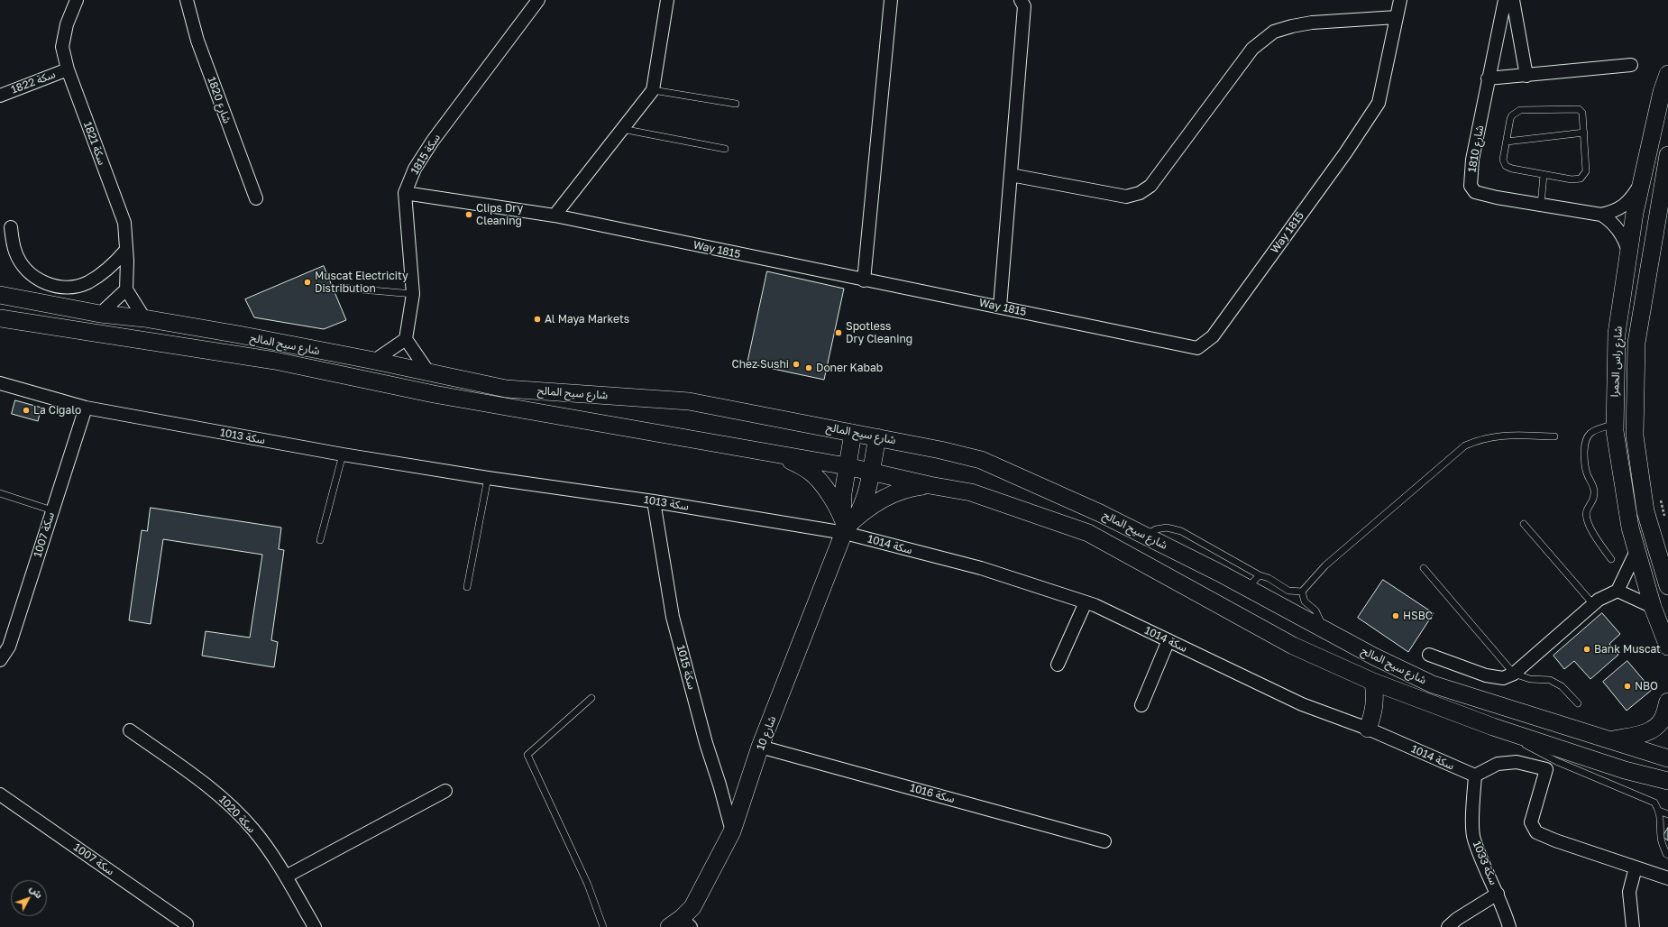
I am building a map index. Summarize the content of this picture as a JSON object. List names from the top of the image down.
{
  "streets": {
    "street": [
      "سكة 1822",
      "1820 شارع",
      "سكة 1821",
      "شارع 1810",
      "سكة 1815",
      "Way 1815",
      "شارع سيح المالح",
      "شارع راس الحمرا",
      "سكة 1013",
      "سكة 1007",
      "سكة 1014",
      "سكة 1015",
      "شارع 10",
      "سكة 1016",
      "سكة 1020",
      "سكة 1033"
    ]
  },
  "crossings": [
    ["سكة 1822", "سكة 1821"],
    ["شارع 1810", "شارع راس الحمرا"],
    ["سكة 1815", "Way 1815"],
    ["شارع سيح المالح", "شارع 10"],
    ["سكة 1013", "سكة 1007"],
    ["سكة 1013", "سكة 1014"],
    ["سكة 1013", "سكة 1015"],
    ["سكة 1013", "شارع 10"],
    ["سكة 1014", "شارع 10"],
    ["سكة 1014", "سكة 1033"],
    ["سكة 1015", "شارع 10"],
    ["شارع 10", "سكة 1016"]
  ],
  "places": [
    "Clips Dry Cleaning",
    "Muscat Electricity Distribution",
    "Al Maya Markets",
    "Spotless Dry Cleaning",
    "Chez Sushi",
    "Doner Kabab",
    "La Cigalo",
    "HSBC",
    "Bank Muscat",
    "NBO"
  ],
  "north": "top right"
}
